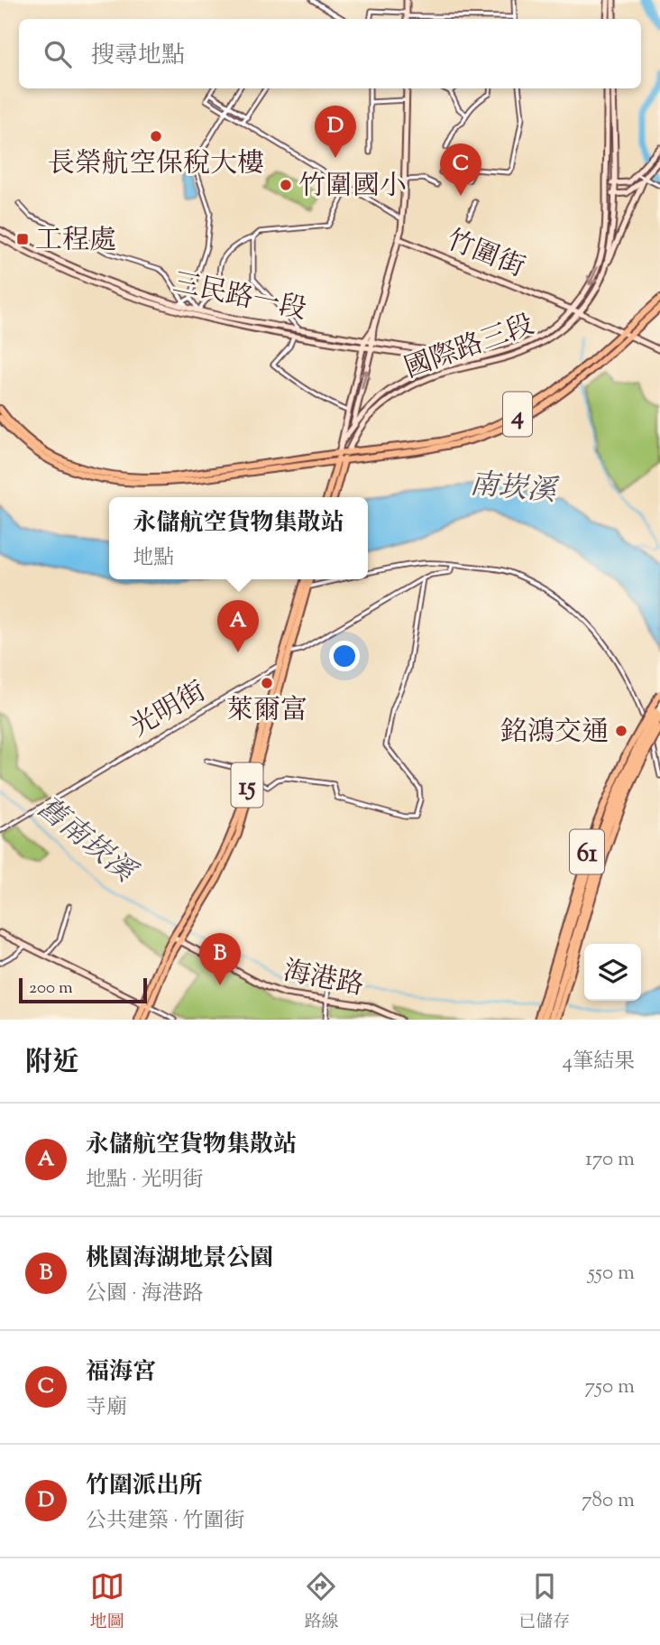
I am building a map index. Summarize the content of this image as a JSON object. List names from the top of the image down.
{
  "streets": {
    "highway": ["61"],
    "main road": ["4", "15"],
    "street": [
      "竹圍街",
      "三民路一段",
      "國際路三段",
      "光明街",
      "海港路"
    ]
  },
  "crossings": [
    ["竹圍街", "國際路三段"],
    ["竹圍街", "4"],
    ["三民路一段", "國際路三段"],
    ["國際路三段", "4"],
    ["光明街", "15"],
    ["15", "海港路"]
  ],
  "water": ["南崁溪", "舊南崁溪"],
  "places": {
    "other": [
      "長榮航空保稅大樓",
      "竹圍國小",
      "萊爾富",
      "銘鴻交通"
    ],
    "transit": ["工程處"]
  },
  "scale_bar": "200 m",
  "page": {
    "search": "搜尋地點",
    "pins": [
      "D",
      "C",
      "A",
      "B"
    ],
    "popup": ["永儲航空貨物集散站", "地點"],
    "scale": "200 m",
    "heading": ["附近", "4筆結果"],
    "list": [
      {
        "mark": "A",
        "name": "永儲航空貨物集散站",
        "note": "地點 · 光明街",
        "value": "170 m"
      },
      {
        "mark": "B",
        "name": "桃園海湖地景公園",
        "note": "公園 · 海港路",
        "value": "550 m"
      },
      {
        "mark": "C",
        "name": "福海宮",
        "note": "寺廟",
        "value": "750 m"
      },
      {
        "mark": "D",
        "name": "竹圍派出所",
        "note": "公共建築 · 竹圍街",
        "value": "780 m"
      }
    ],
    "nav": ["地圖", "路線", "已儲存"]
  }
}
